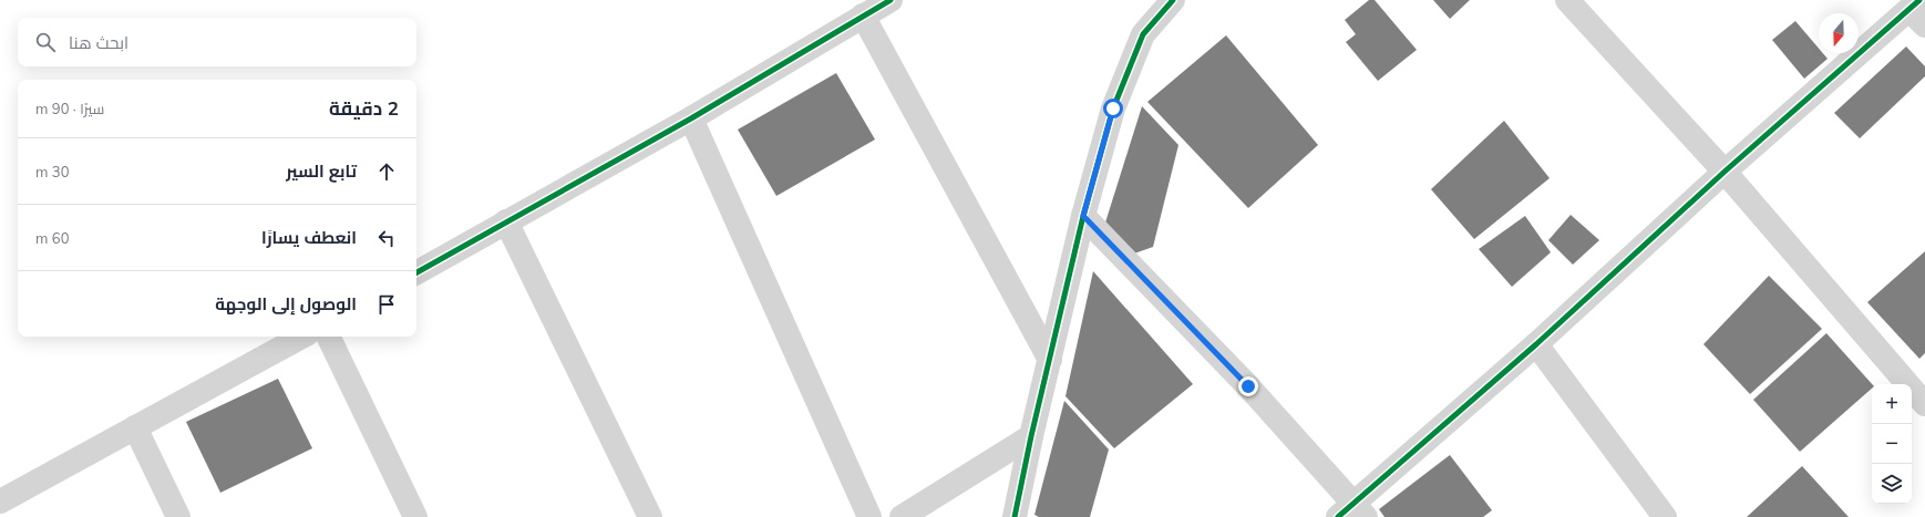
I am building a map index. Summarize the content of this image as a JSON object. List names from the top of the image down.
{
  "north": "bottom",
  "page": {
    "search": "ابحث هنا",
    "heading": ["2 دقيقة", "سيرًا · 90 m"],
    "list": [
      ["تابع السير", "30 m"],
      ["انعطف يسارًا", "60 m"],
      "الوصول إلى الوجهة"
    ],
    "map_buttons": ["+", "−"]
  }
}
